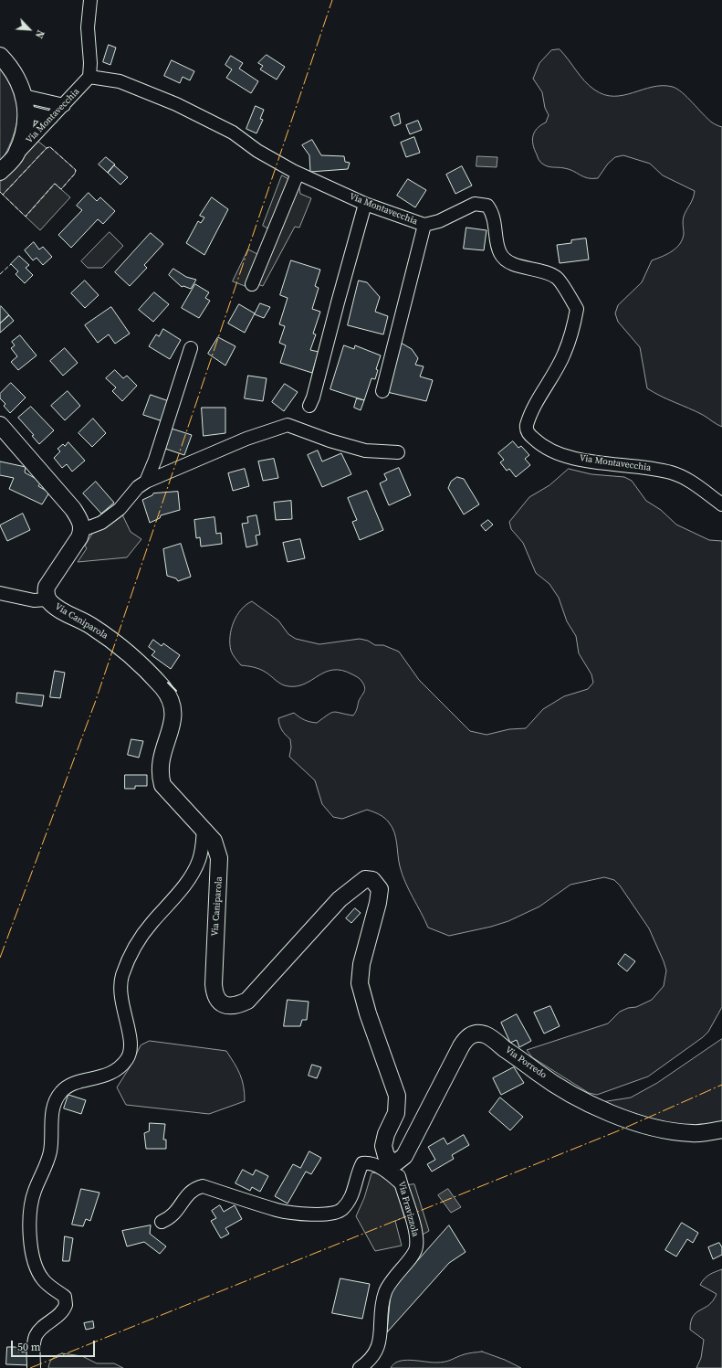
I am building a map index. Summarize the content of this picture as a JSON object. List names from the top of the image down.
{
  "streets": {
    "main road": ["Via Montavecchia", "Via Caniparola", "Via Porredo"],
    "street": ["Via Fravizzola"]
  },
  "crossings": [
    ["Via Caniparola", "Via Porredo"],
    ["Via Caniparola", "Via Fravizzola"],
    ["Via Porredo", "Via Fravizzola"]
  ],
  "scale_bar": "50 m",
  "north": "bottom right"
}
